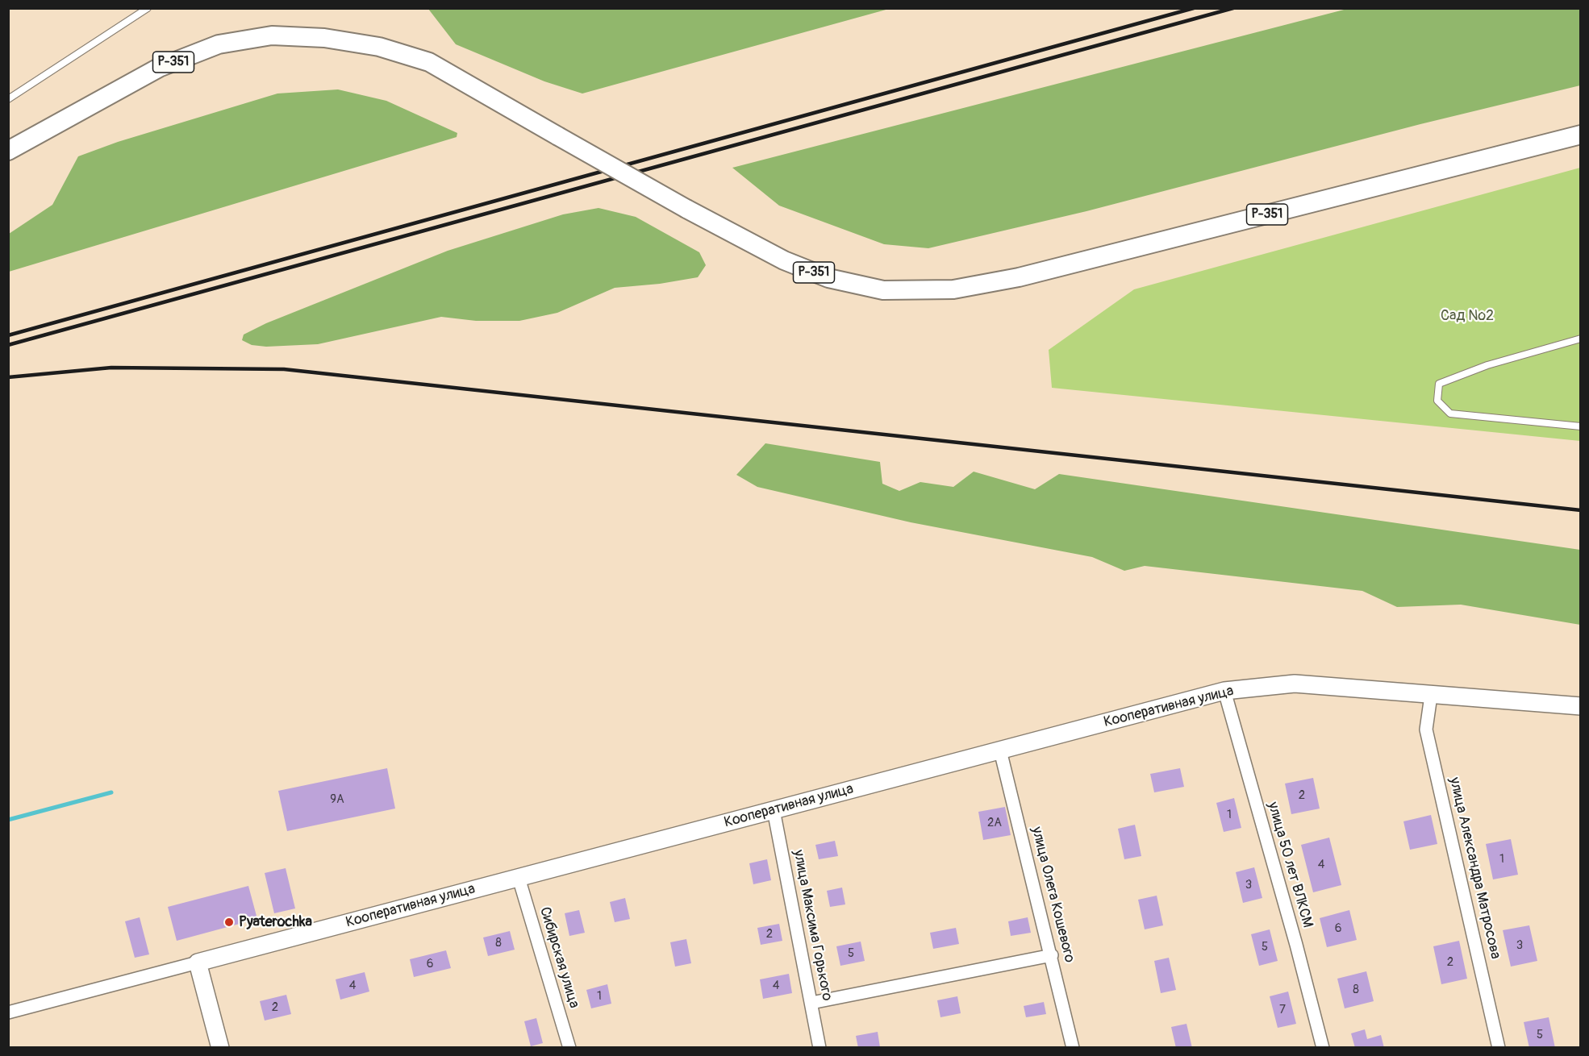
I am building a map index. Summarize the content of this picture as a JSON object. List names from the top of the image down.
{
  "streets": {
    "main road": ["Р-351", "Кооперативная улица"],
    "street": [
      "улица 50 лет ВЛКСМ",
      "улица Александра Матросова",
      "улица Олега Кошевого",
      "улица Максима Горького",
      "Сибирская улица"
    ]
  },
  "crossings": [
    ["Кооперативная улица", "улица 50 лет ВЛКСМ"],
    ["Кооперативная улица", "улица Александра Матросова"],
    ["Кооперативная улица", "улица Олега Кошевого"],
    ["Кооперативная улица", "улица Максима Горького"],
    ["Кооперативная улица", "Сибирская улица"]
  ],
  "parks": ["Сад №2"],
  "places": ["Pyaterochka"],
  "house_numbers": [
    "2",
    "9А",
    "1",
    "2А",
    "1",
    "4",
    "3",
    "6",
    "2",
    "8",
    "3",
    "5",
    "5",
    "2",
    "6",
    "4",
    "4",
    "8",
    "1",
    "2",
    "7",
    "5"
  ]
}
